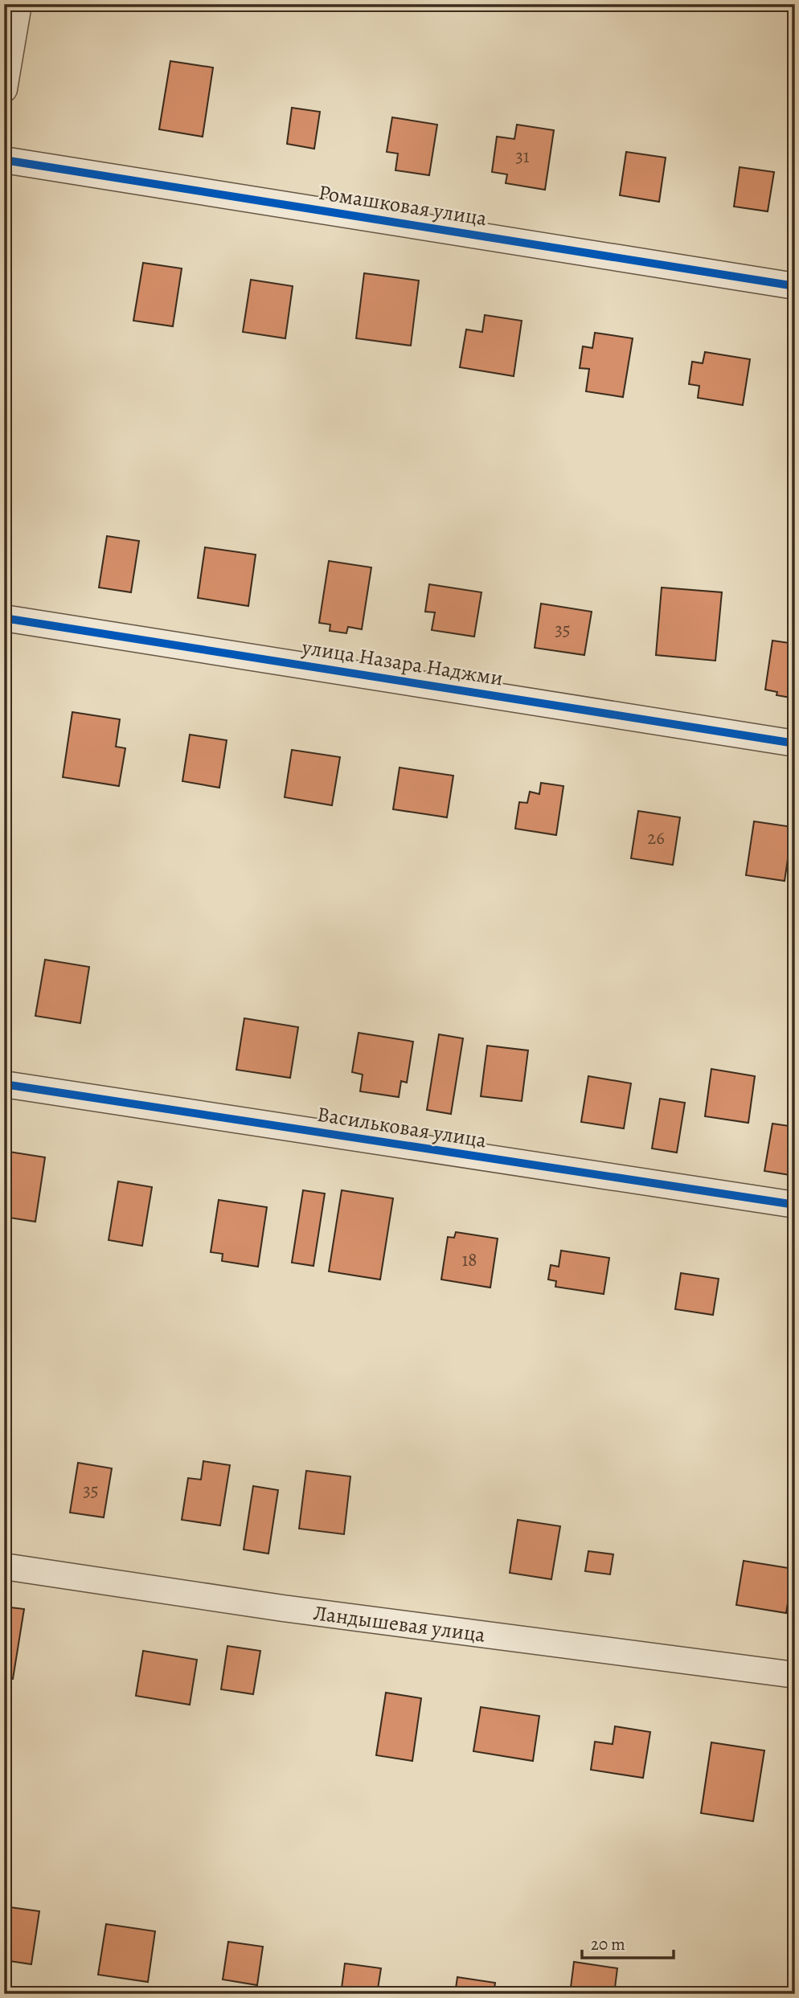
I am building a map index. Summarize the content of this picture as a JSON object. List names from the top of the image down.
{
  "streets": {
    "street": [
      "Ромашковая улица",
      "улица Назара Наджми",
      "Васильковая улица",
      "Ландышевая улица"
    ]
  },
  "house_numbers": [
    "31",
    "35",
    "26",
    "18",
    "35"
  ],
  "scale_bar": "20 m"
}
